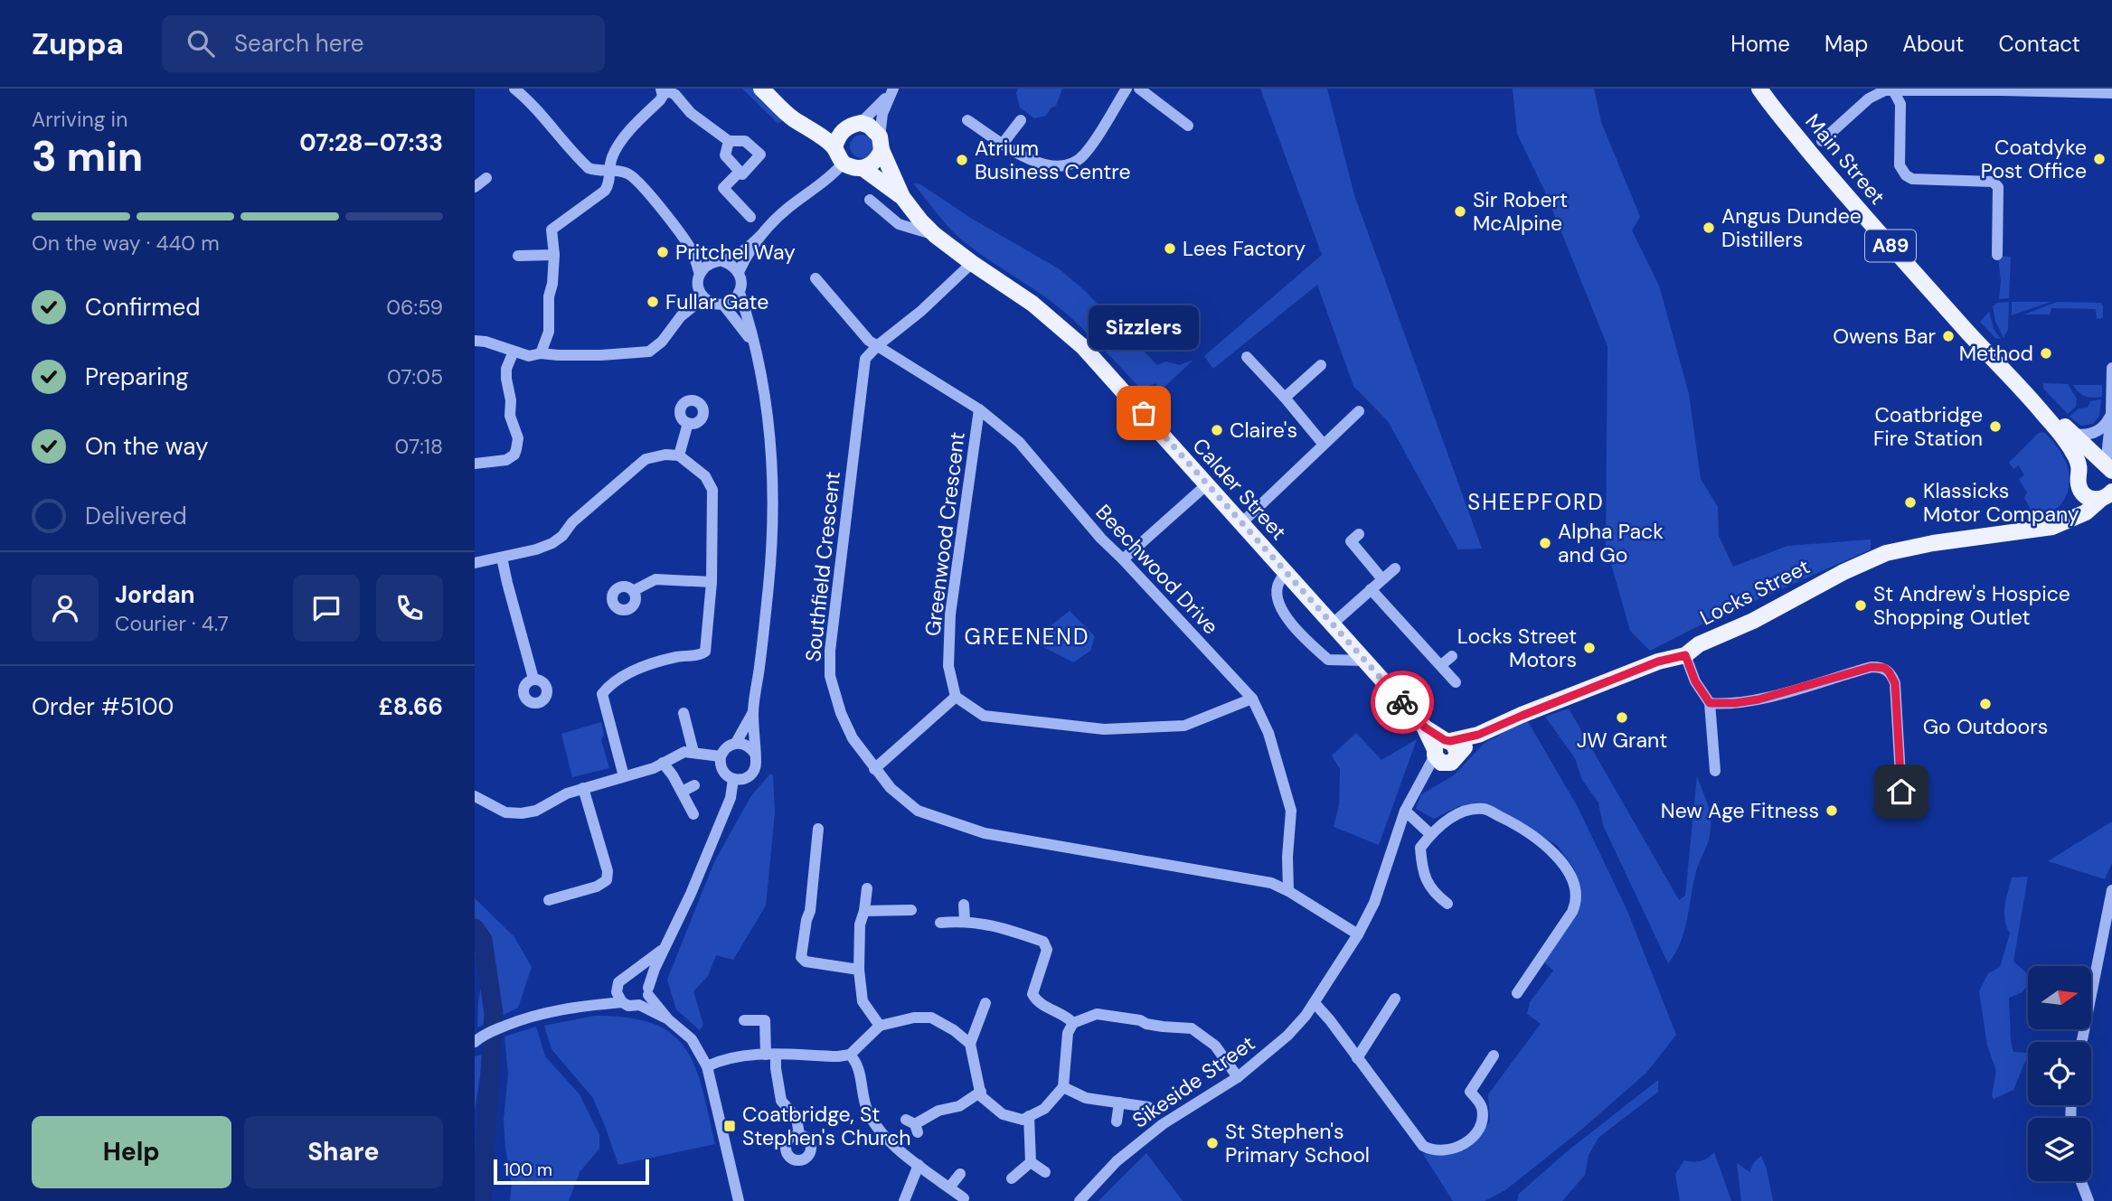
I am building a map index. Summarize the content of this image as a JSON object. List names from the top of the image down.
{
  "streets": {
    "main road": [
      "Main Street",
      "A89",
      "Calder Street",
      "Locks Street"
    ],
    "street": [
      "Greenwood Crescent",
      "Southfield Crescent",
      "Beechwood Drive",
      "Sikeside Street"
    ]
  },
  "crossings": [
    ["Calder Street", "Southfield Crescent"],
    ["Calder Street", "Locks Street"],
    ["Calder Street", "Sikeside Street"],
    ["Greenwood Crescent", "Beechwood Drive"],
    ["Southfield Crescent", "Beechwood Drive"],
    ["Southfield Crescent", "Sikeside Street"],
    ["Locks Street", "Sikeside Street"]
  ],
  "districts": ["SHEEPFORD", "GREENEND"],
  "places": {
    "other": [
      "Coatdyke Post Office",
      "Atrium Business Centre",
      "Sir Robert McAlpine",
      "Angus Dundee Distillers",
      "Lees Factory",
      "Pritchel Way",
      "Fullar Gate",
      "Owens Bar",
      "Method",
      "Sizzlers",
      "Coatbridge Fire Station",
      "Claire's",
      "Klassicks Motor Company",
      "Alpha Pack and Go",
      "St Andrew's Hospice Shopping Outlet",
      "Locks Street Motors",
      "Go Outdoors",
      "JW Grant",
      "New Age Fitness",
      "St Stephen's Primary School"
    ],
    "transit": ["Coatbridge, St Stephen's Church"]
  },
  "scale_bar": "100 m",
  "north": "right",
  "page": {
    "header": "Zuppa",
    "search": "Search here",
    "nav": [
      "Home",
      "Map",
      "About",
      "Contact"
    ],
    "heading": ["3 min", "Arriving in", "07:28–07:33"],
    "panel": [
      "Jordan",
      "Courier · 4.7",
      "Order #5100",
      "£8.66"
    ],
    "bar": "On the way · 440 m",
    "list": [
      ["Confirmed", "06:59"],
      ["Preparing", "07:05"],
      ["On the way", "07:18"],
      "Delivered"
    ],
    "bubble": "Sizzlers",
    "buttons": ["Help", "Share"],
    "scale": "100 m"
  }
}
